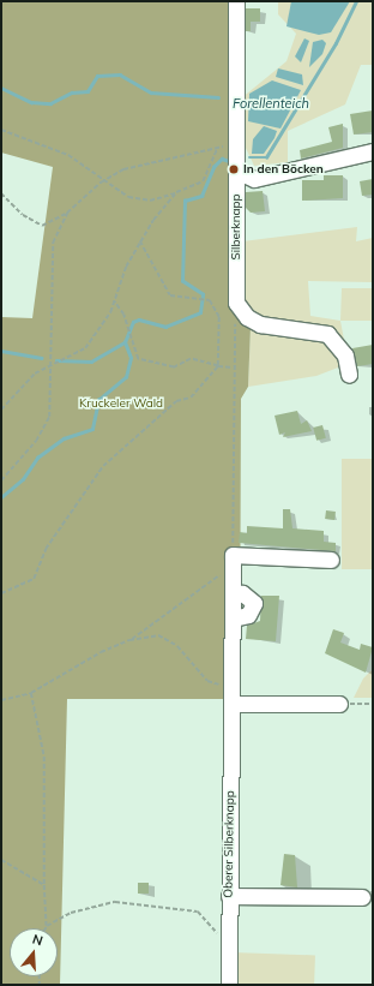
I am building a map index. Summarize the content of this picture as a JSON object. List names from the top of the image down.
{
  "streets": {
    "street": ["Silberknapp", "Oberer Silberknapp"]
  },
  "water": ["Forellenteich"],
  "parks": ["Kruckeler Wald"],
  "places": ["In den Böcken"],
  "north": "top"
}
